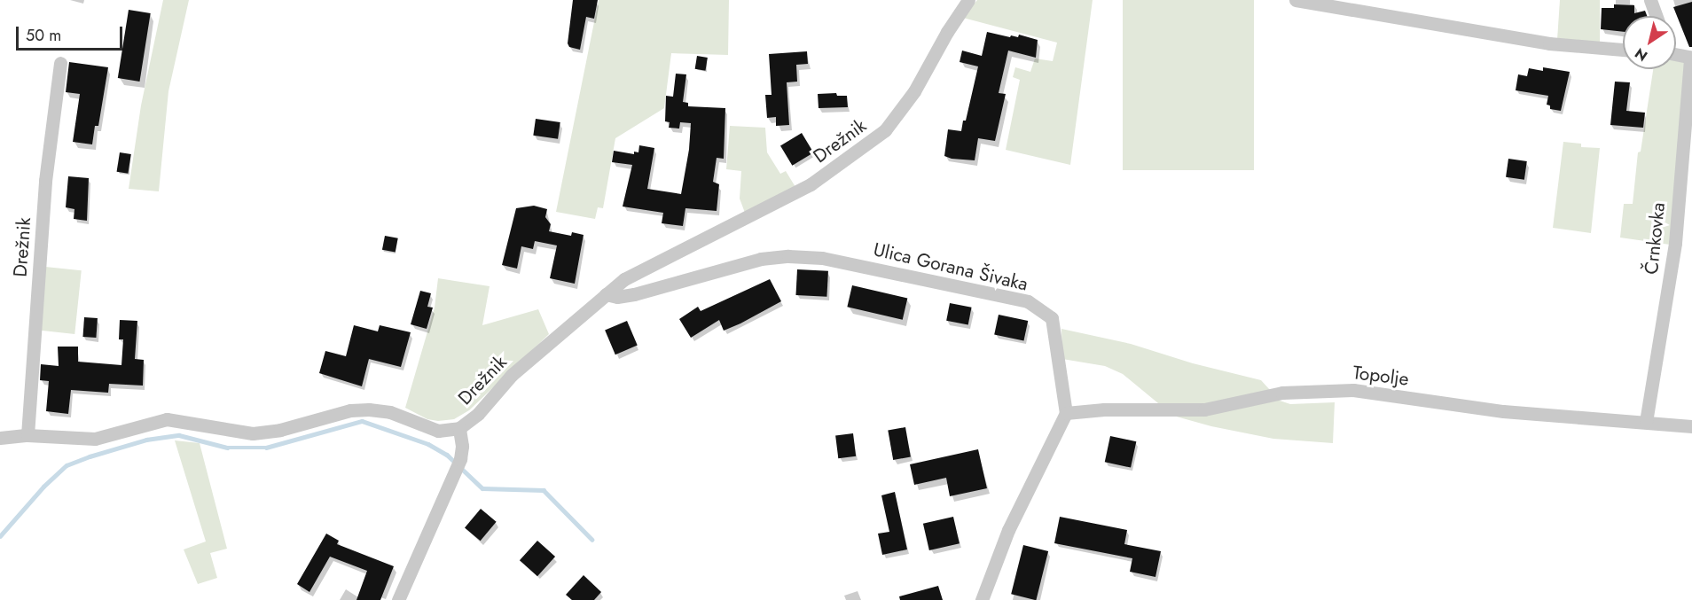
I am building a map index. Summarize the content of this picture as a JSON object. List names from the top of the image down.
{
  "streets": {
    "street": [
      "Drežnik",
      "Črnkovka",
      "Ulica Gorana Šivaka",
      "Topolje"
    ]
  },
  "crossings": [
    ["Drežnik", "Ulica Gorana Šivaka"],
    ["Črnkovka", "Topolje"],
    ["Ulica Gorana Šivaka", "Topolje"]
  ],
  "scale_bar": "50 m",
  "north": "bottom left"
}
